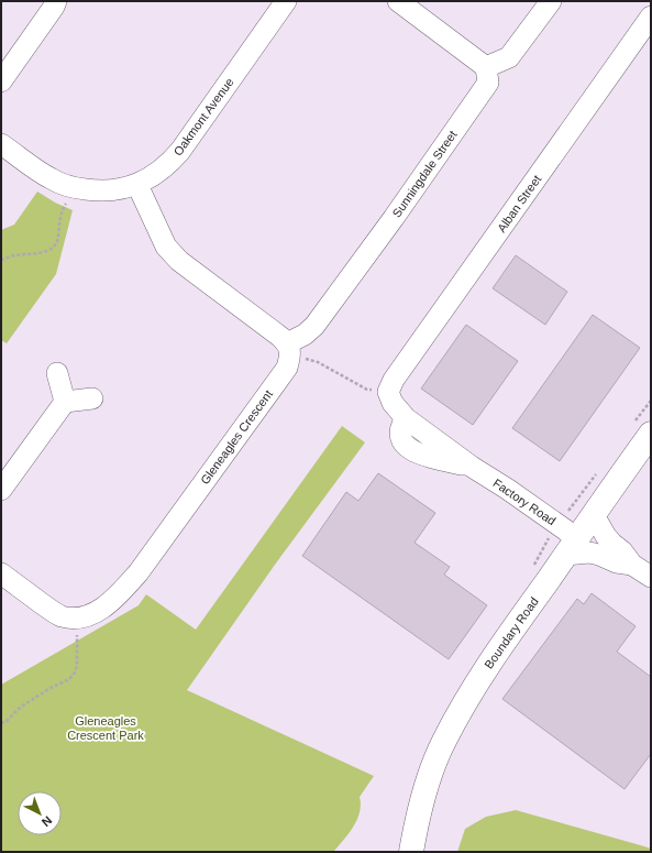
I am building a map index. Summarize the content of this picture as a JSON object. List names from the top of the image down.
{
  "streets": {
    "main road": ["Boundary Road"],
    "street": [
      "Oakmont Avenue",
      "Sunningdale Street",
      "Alban Street",
      "Gleneagles Crescent",
      "Factory Road"
    ]
  },
  "crossings": [
    ["Sunningdale Street", "Gleneagles Crescent"],
    ["Alban Street", "Factory Road"],
    ["Factory Road", "Boundary Road"]
  ],
  "parks": ["Gleneagles Crescent Park"],
  "north": "bottom right"
}
